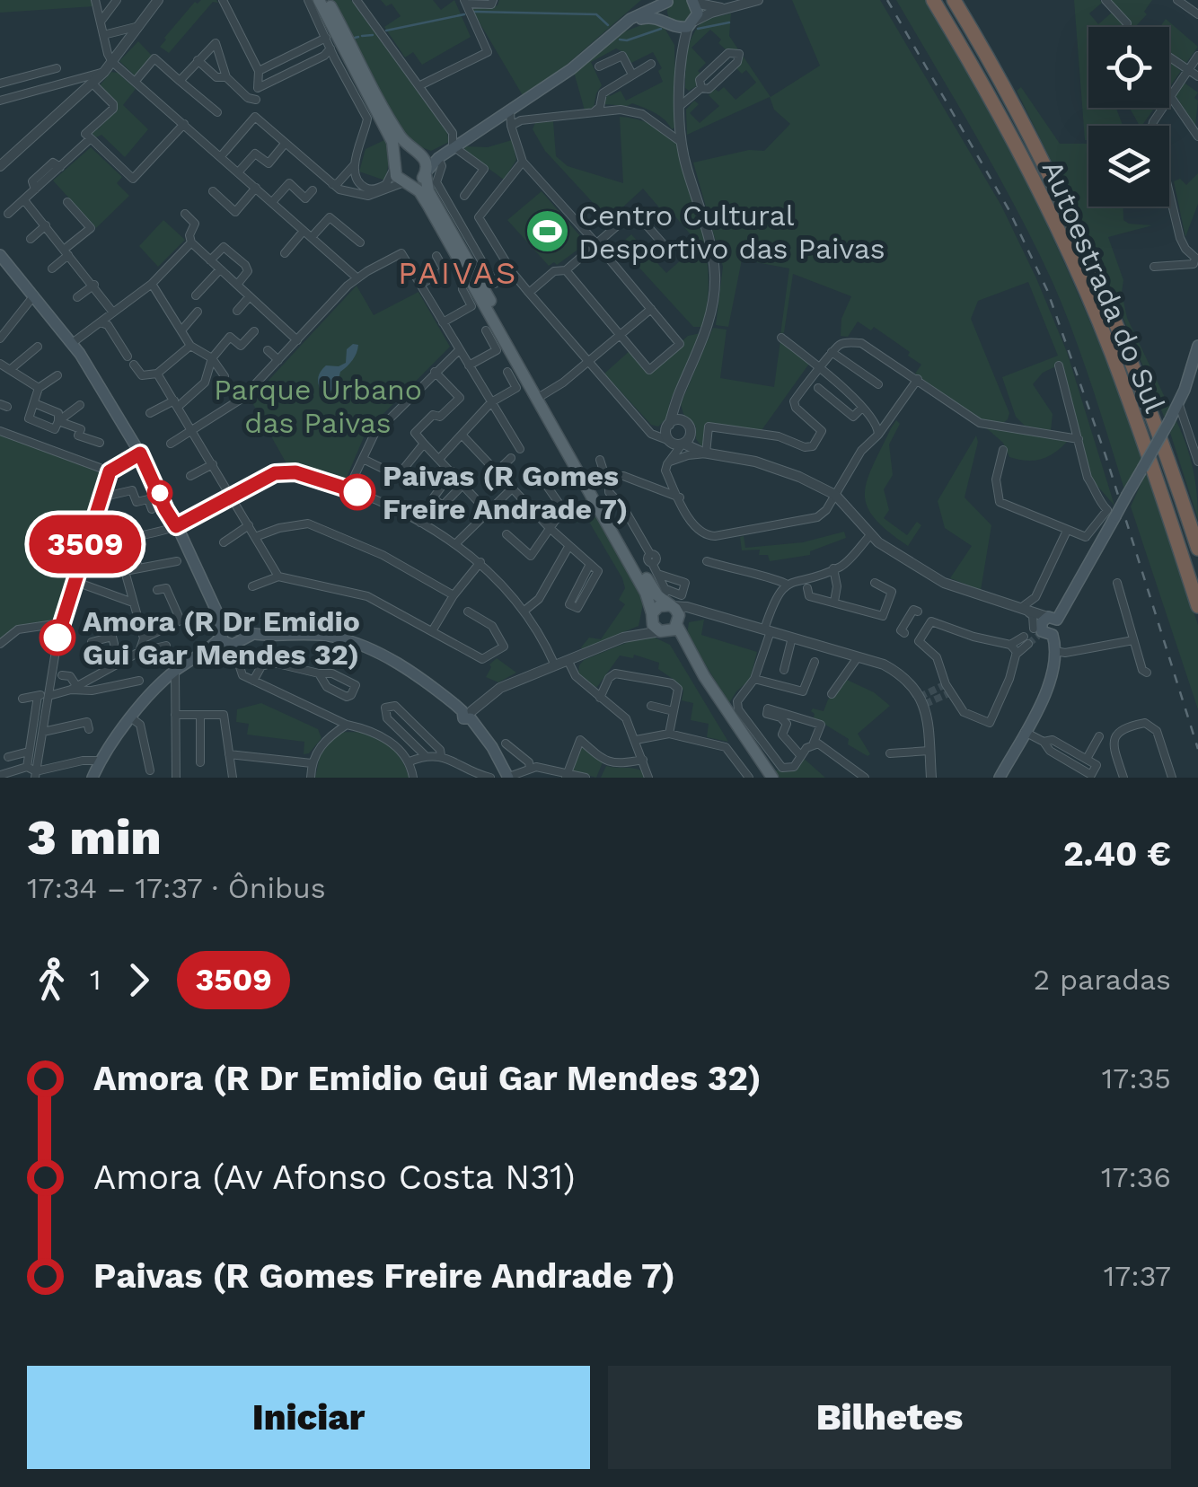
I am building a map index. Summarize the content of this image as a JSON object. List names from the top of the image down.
{
  "streets": {
    "highway": ["Autoestrada do Sul"]
  },
  "districts": ["PAIVAS"],
  "parks": ["Parque Urbano das Paivas"],
  "places": {
    "sports": ["Centro Cultural Desportivo das Paivas"],
    "other": ["Paivas (R Gomes Freire Andrade 7)", "Amora (R Dr Emidio Gui Gar Mendes 32)"]
  },
  "lines": ["bus line 3509"],
  "page": {
    "on_map": "3509",
    "heading": ["3 min", "17:34 – 17:37 · Ônibus", "2.40 €"],
    "legs": ["1", "3509", "2 paradas"],
    "list": [
      {
        "name": "Amora (R Dr Emidio Gui Gar Mendes 32)",
        "value": "17:35"
      },
      {
        "name": "Amora (Av Afonso Costa N31)",
        "value": "17:36"
      },
      {
        "name": "Paivas (R Gomes Freire Andrade 7)",
        "value": "17:37"
      }
    ],
    "buttons": ["Iniciar", "Bilhetes"]
  }
}
